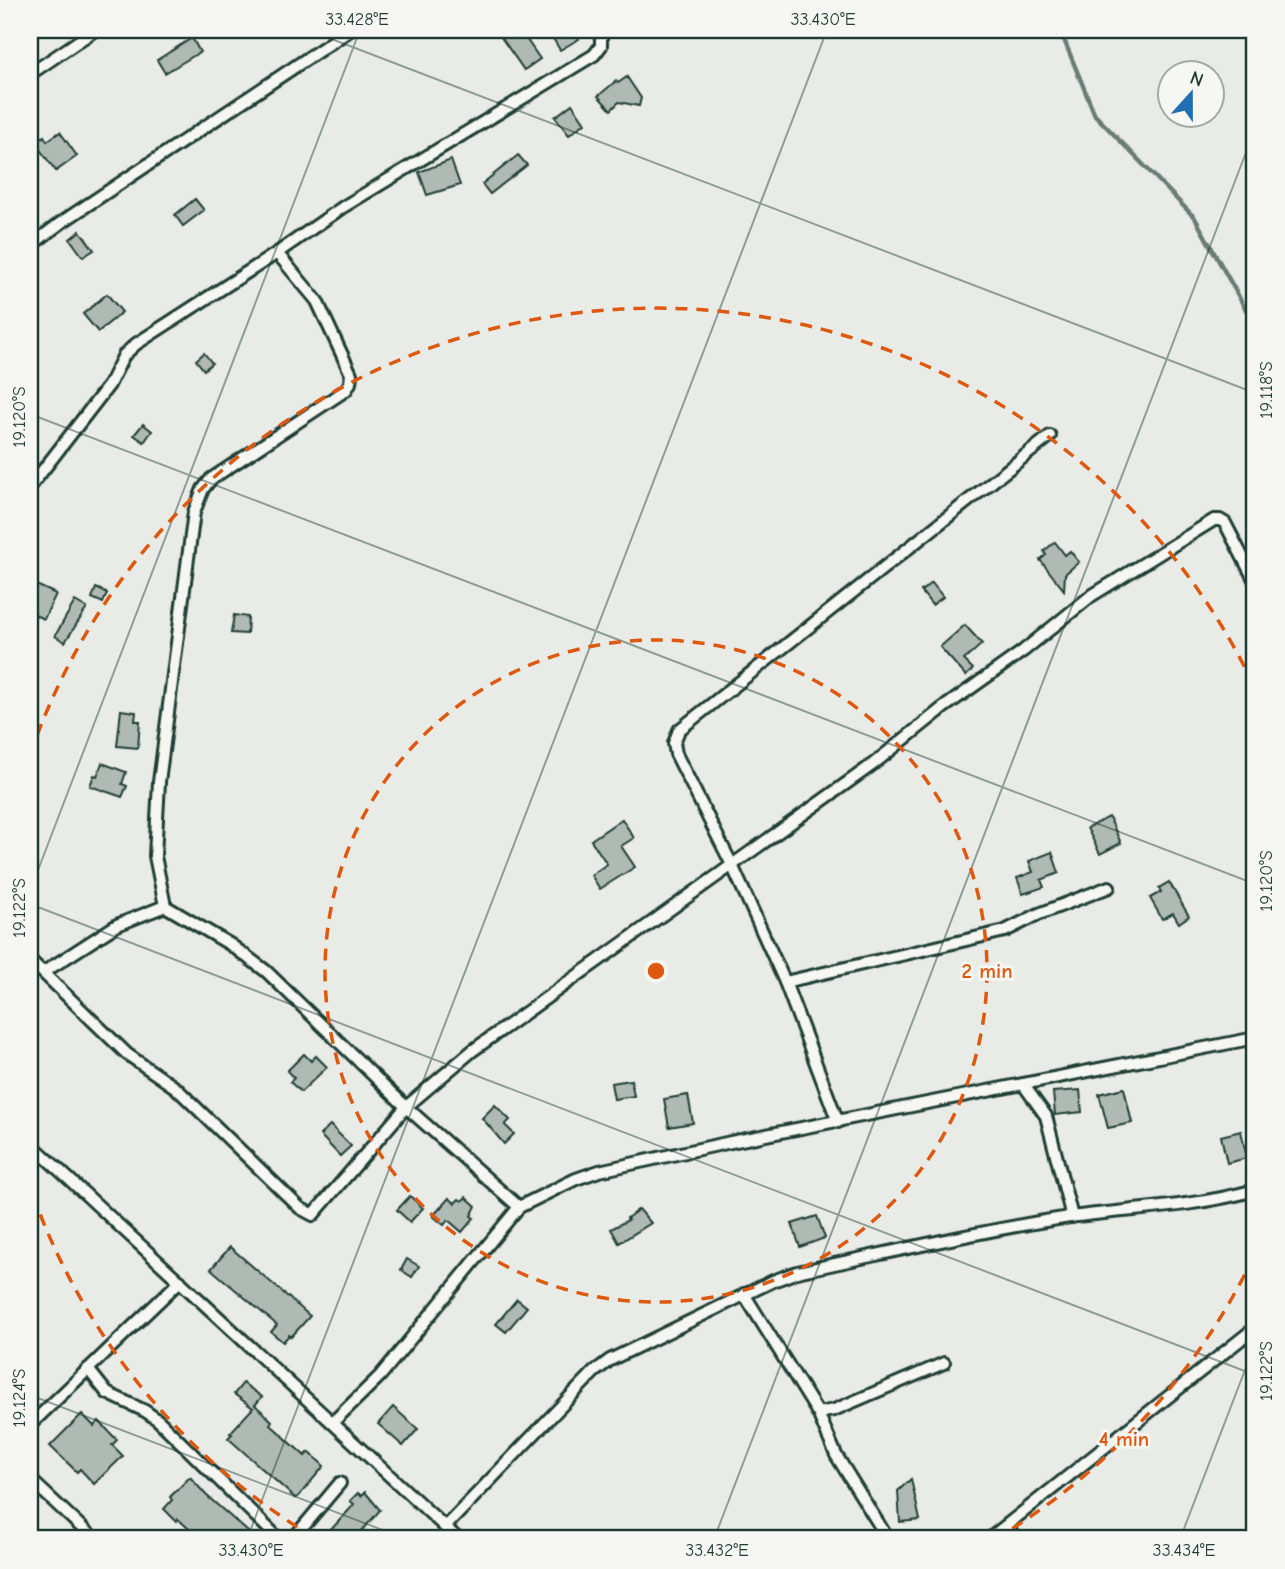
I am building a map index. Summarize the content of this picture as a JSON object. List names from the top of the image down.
{
  "north": "top",
  "coordinates": [
    "33.428°E",
    "33.430°E",
    "19.118°S",
    "19.120°S",
    "19.122°S",
    "19.124°S",
    "33.432°E",
    "33.434°E"
  ],
  "rings": ["2 min", "4 min"]
}
